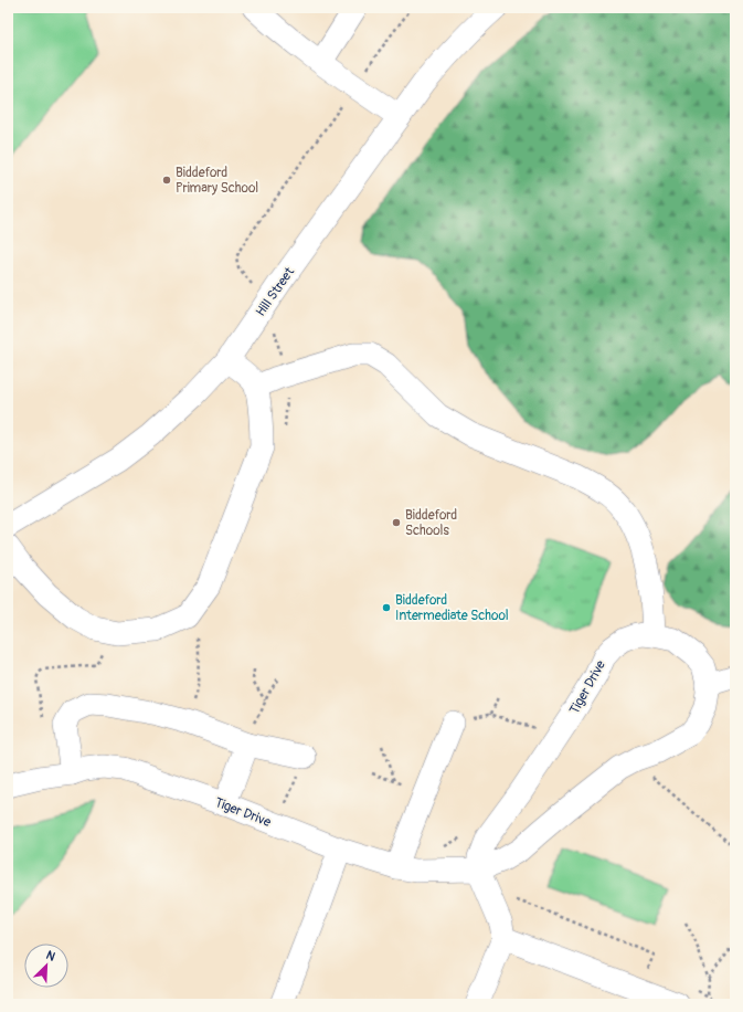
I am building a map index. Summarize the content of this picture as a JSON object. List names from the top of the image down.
{
  "streets": {
    "street": ["Hill Street", "Tiger Drive"]
  },
  "places": ["Biddeford Primary School", "Biddeford Schools", "Biddeford Intermediate School"],
  "north": "top right"
}
